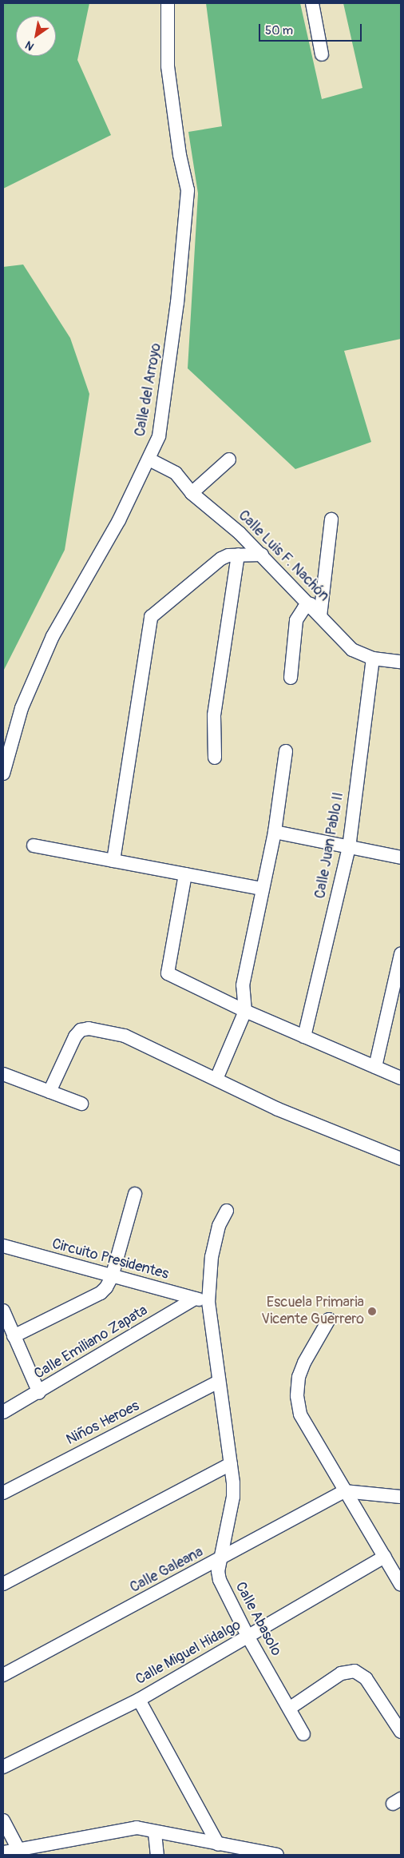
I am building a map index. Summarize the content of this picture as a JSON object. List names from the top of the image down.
{
  "streets": {
    "street": [
      "Calle del Arroyo",
      "Calle Luis F. Nachón",
      "Calle Juan Pablo II",
      "Circuito Presidentes",
      "Calle Emiliano Zapata",
      "Niños Heroes",
      "Calle Galeana",
      "Calle Abasolo",
      "Calle Miguel Hidalgo"
    ]
  },
  "crossings": [
    ["Calle del Arroyo", "Calle Luis F. Nachón"],
    ["Calle Luis F. Nachón", "Calle Juan Pablo II"],
    ["Circuito Presidentes", "Calle Emiliano Zapata"],
    ["Circuito Presidentes", "Calle Abasolo"],
    ["Niños Heroes", "Calle Abasolo"],
    ["Calle Galeana", "Calle Abasolo"],
    ["Calle Abasolo", "Calle Miguel Hidalgo"]
  ],
  "places": ["Escuela Primaria Vicente Guerrero"],
  "scale_bar": "50 m",
  "north": "bottom left"
}
